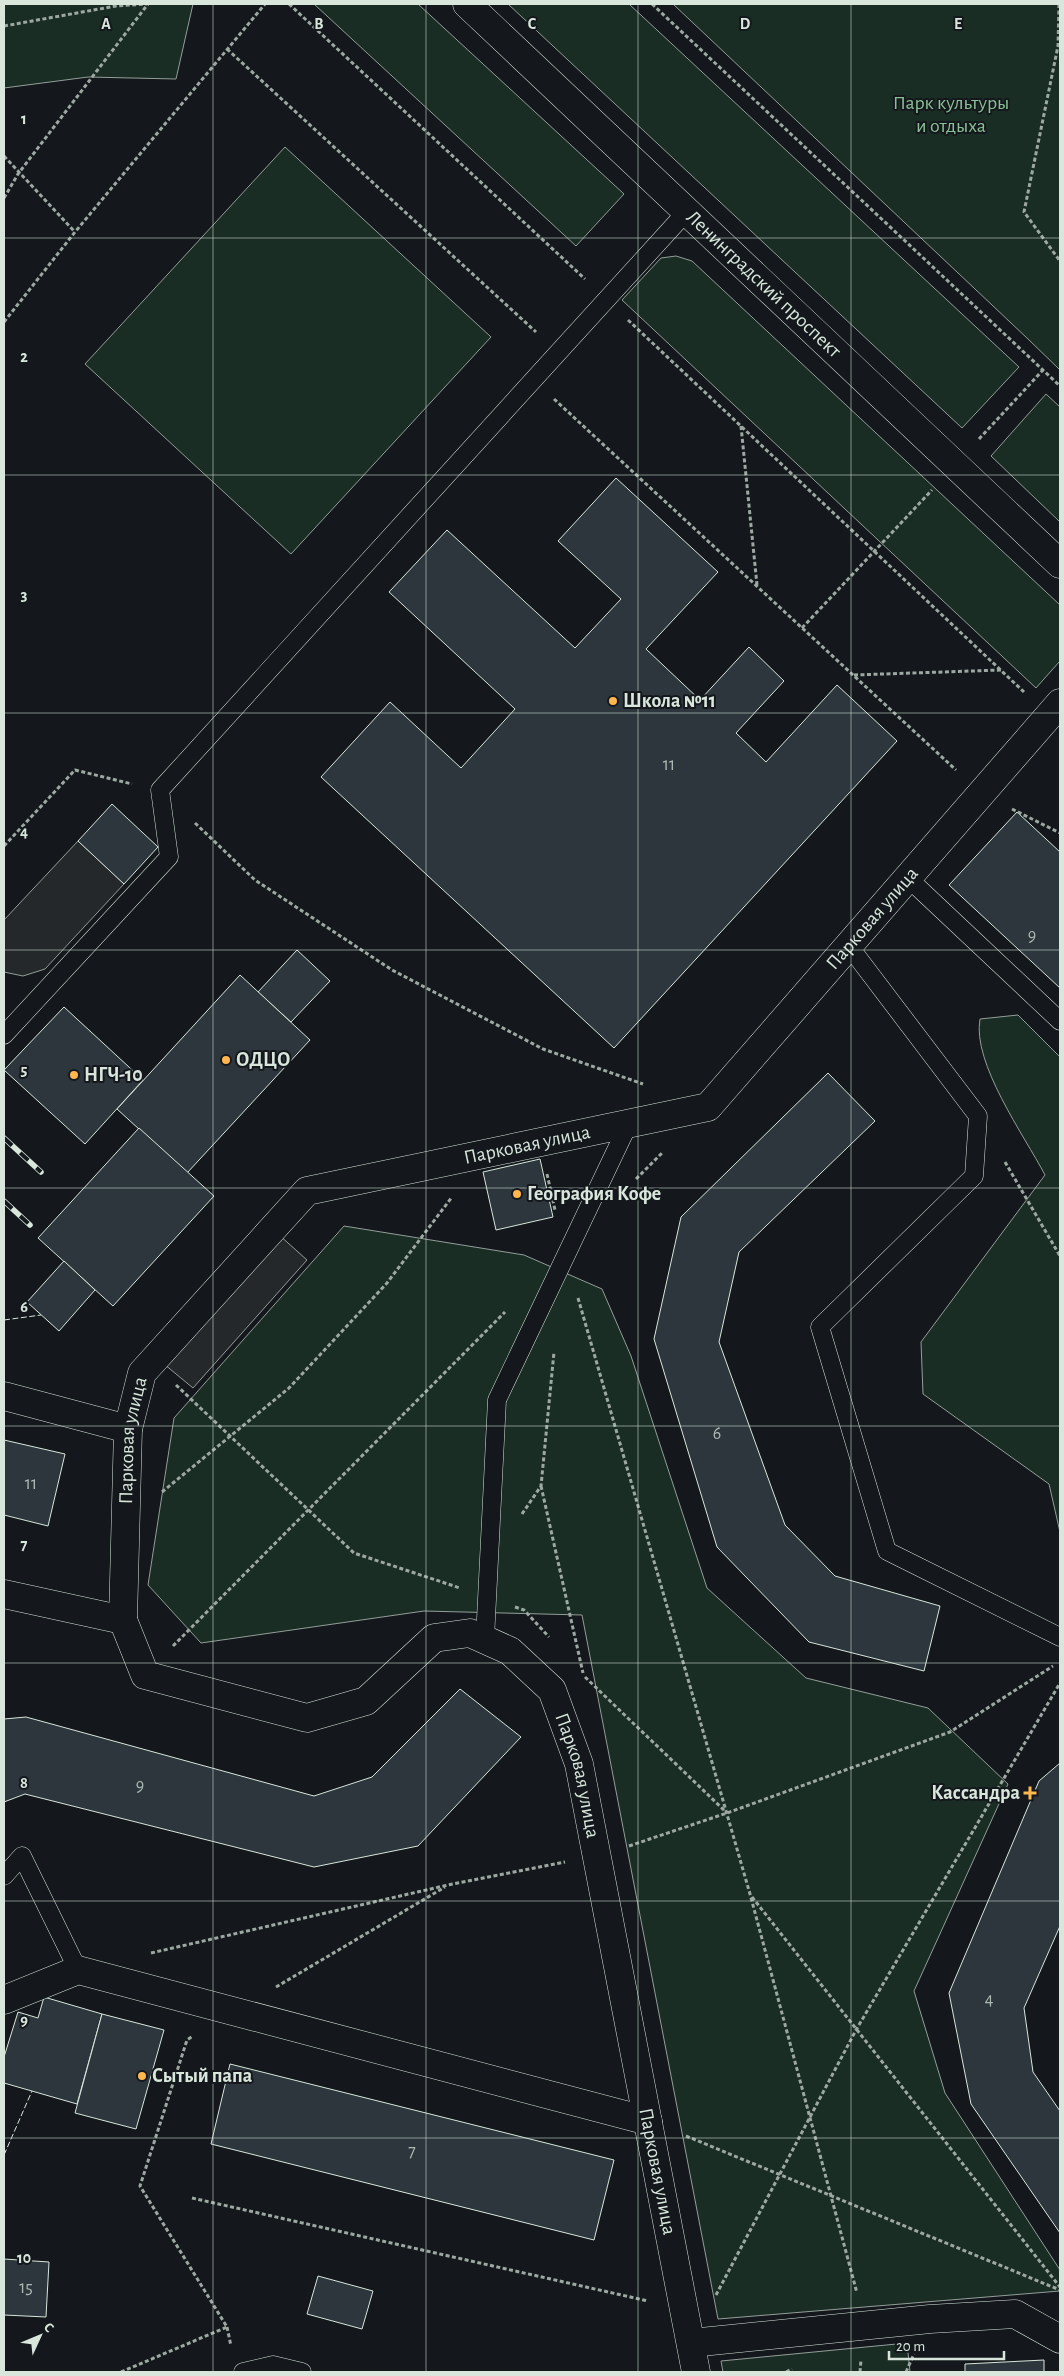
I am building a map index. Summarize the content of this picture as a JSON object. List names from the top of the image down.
{
  "streets": {
    "street": ["Ленинградский проспект", "Парковая улица"]
  },
  "parks": ["Парк культуры и отдыха"],
  "places": {
    "other": [
      "Школа №11",
      "ОДЦО",
      "НГЧ-10",
      "География Кофе",
      "Сытый папа"
    ],
    "health": ["Кассандра"]
  },
  "house_numbers": [
    "11",
    "9",
    "6",
    "11",
    "9",
    "4",
    "7",
    "15"
  ],
  "scale_bar": "20 m",
  "north": "top right",
  "grid": {
    "columns": [
      "A",
      "B",
      "C",
      "D",
      "E"
    ],
    "rows": [
      "1",
      "2",
      "3",
      "4",
      "5",
      "6",
      "7",
      "8",
      "9",
      "10"
    ]
  }
}
